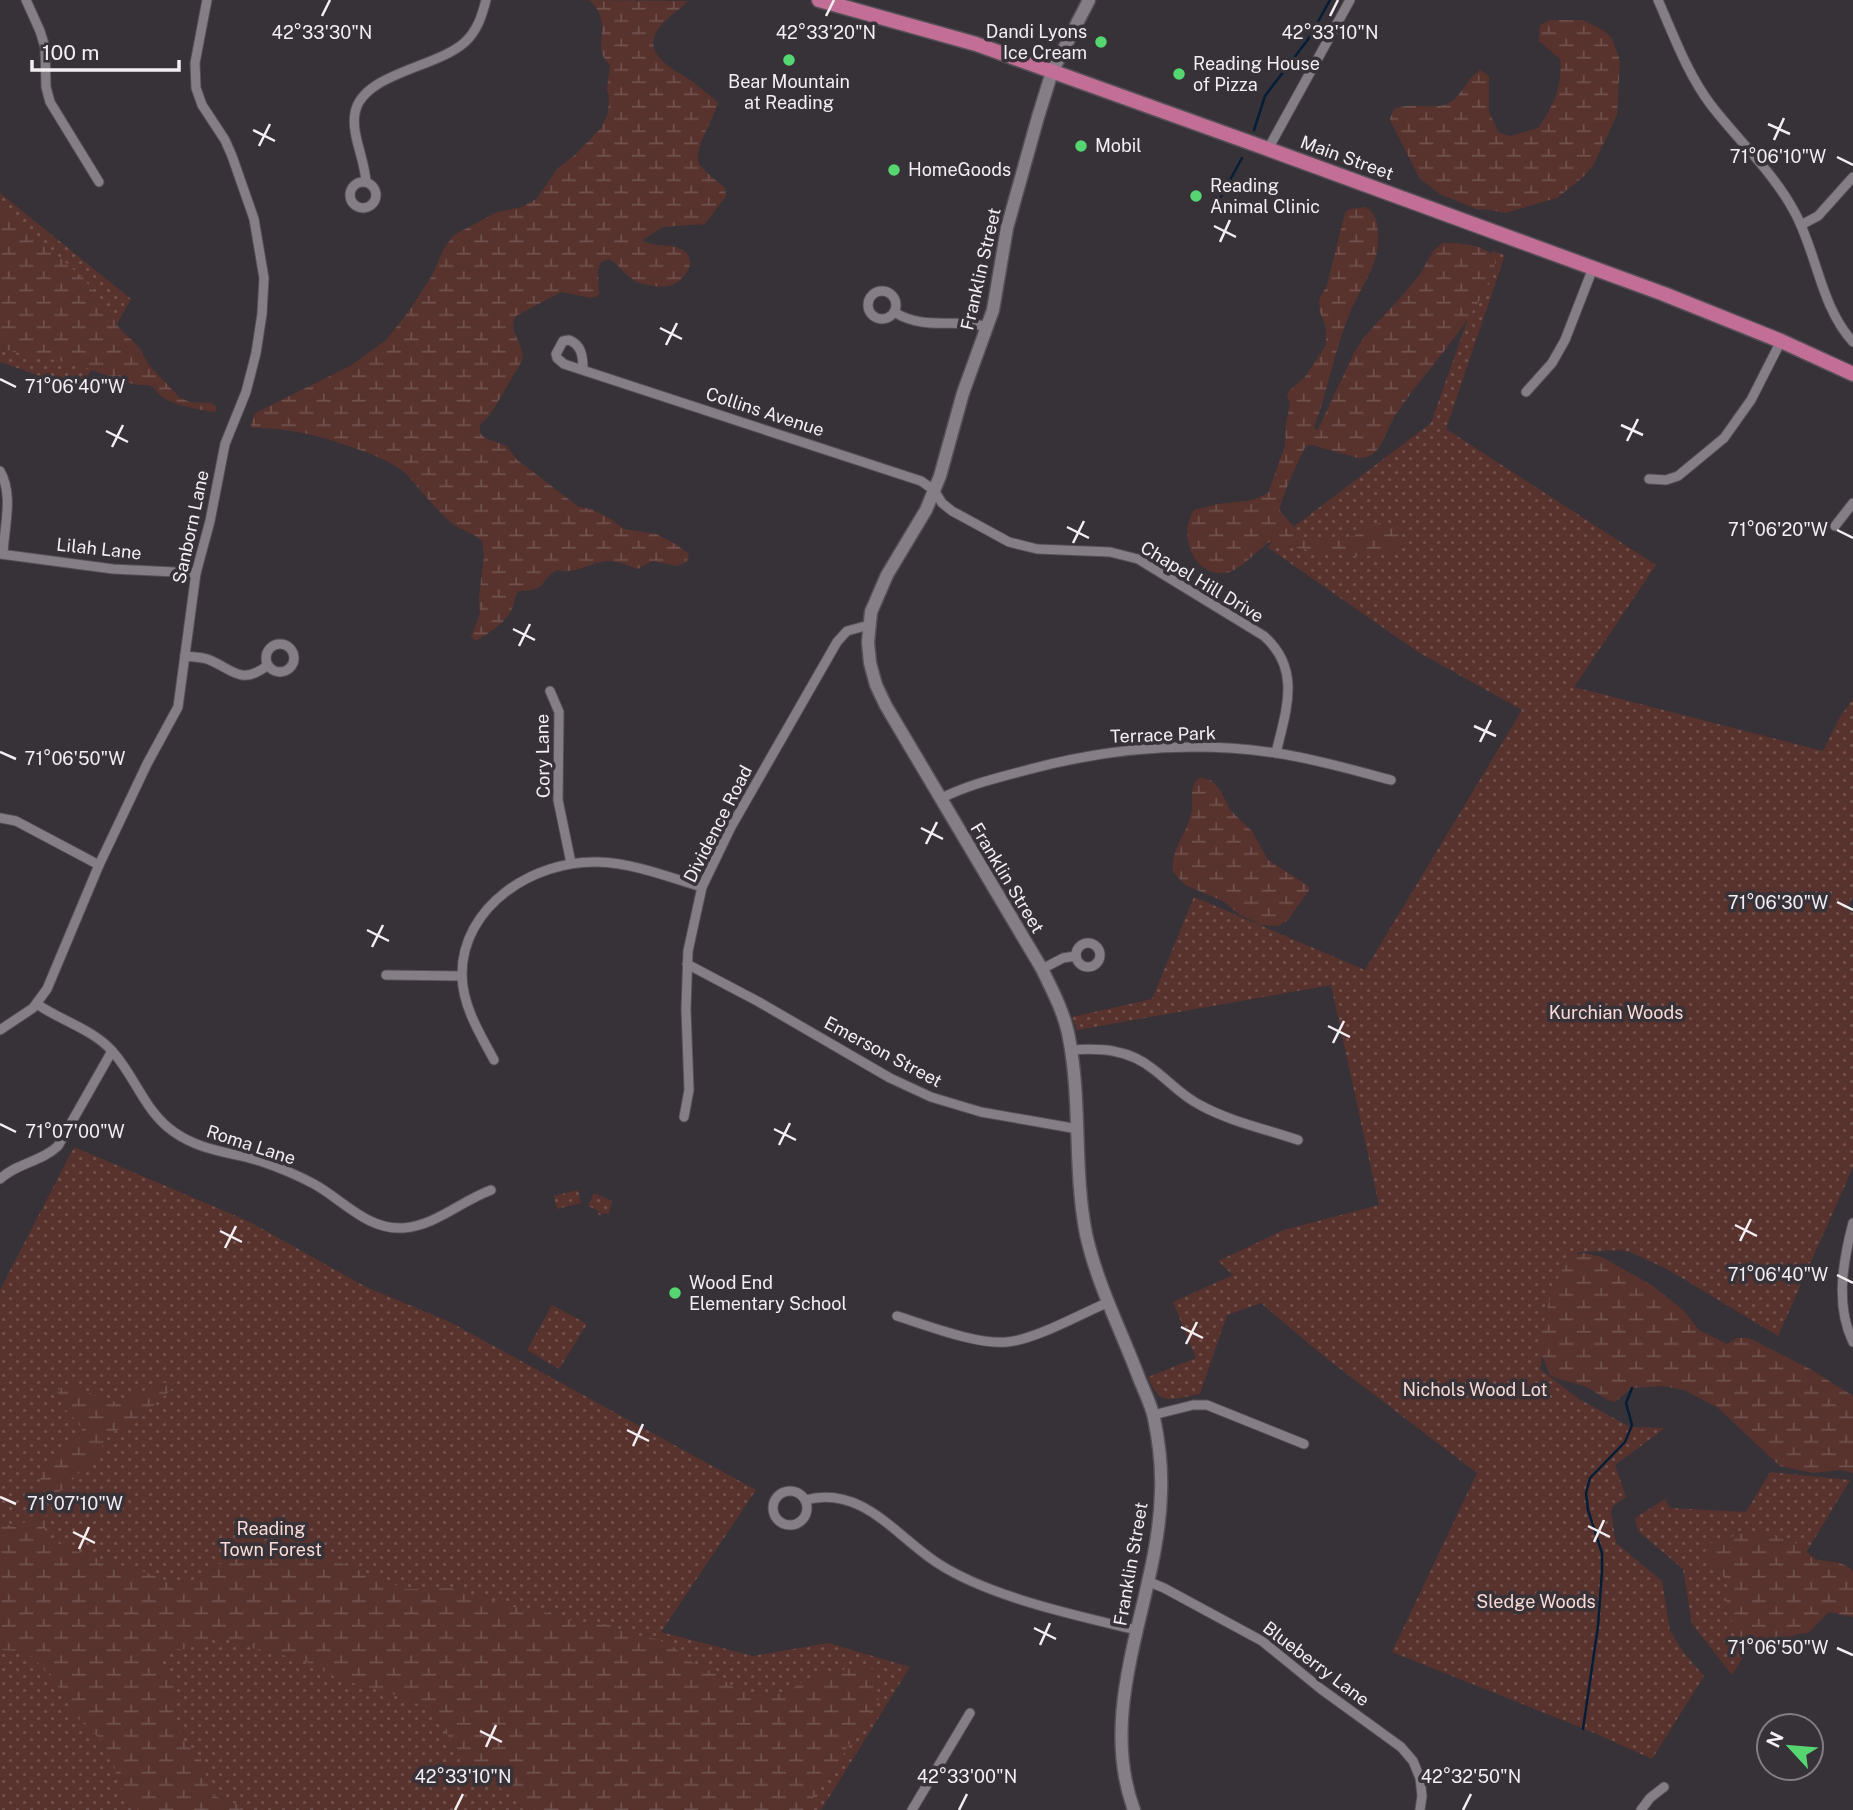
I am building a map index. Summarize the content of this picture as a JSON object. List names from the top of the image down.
{
  "streets": {
    "main road": ["Main Street", "Franklin Street"],
    "street": [
      "Collins Avenue",
      "Sanborn Lane",
      "Lilah Lane",
      "Chapel Hill Drive",
      "Terrace Park",
      "Cory Lane",
      "Dividence Road",
      "Emerson Street",
      "Roma Lane",
      "Blueberry Lane"
    ]
  },
  "crossings": [
    ["Main Street", "Franklin Street"],
    ["Franklin Street", "Collins Avenue"],
    ["Franklin Street", "Chapel Hill Drive"],
    ["Franklin Street", "Terrace Park"],
    ["Franklin Street", "Dividence Road"],
    ["Franklin Street", "Emerson Street"],
    ["Franklin Street", "Blueberry Lane"],
    ["Collins Avenue", "Chapel Hill Drive"],
    ["Sanborn Lane", "Lilah Lane"],
    ["Sanborn Lane", "Roma Lane"],
    ["Chapel Hill Drive", "Terrace Park"],
    ["Dividence Road", "Emerson Street"]
  ],
  "parks": [
    "Kurchian Woods",
    "Nichols Wood Lot",
    "Reading Town Forest",
    "Sledge Woods"
  ],
  "places": [
    "Dandi Lyons Ice Cream",
    "Bear Mountain at Reading",
    "Reading House of Pizza",
    "Mobil",
    "HomeGoods",
    "Reading Animal Clinic",
    "Wood End Elementary School"
  ],
  "scale_bar": "100 m",
  "north": "top left",
  "coordinates": [
    "42°33'30\"N",
    "42°33'20\"N",
    "42°33'10\"N",
    "71°06'10\"W",
    "71°06'40\"W",
    "71°06'20\"W",
    "71°06'50\"W",
    "71°06'30\"W",
    "71°07'00\"W",
    "71°07'10\"W",
    "42°33'00\"N",
    "42°32'50\"N"
  ]
}
